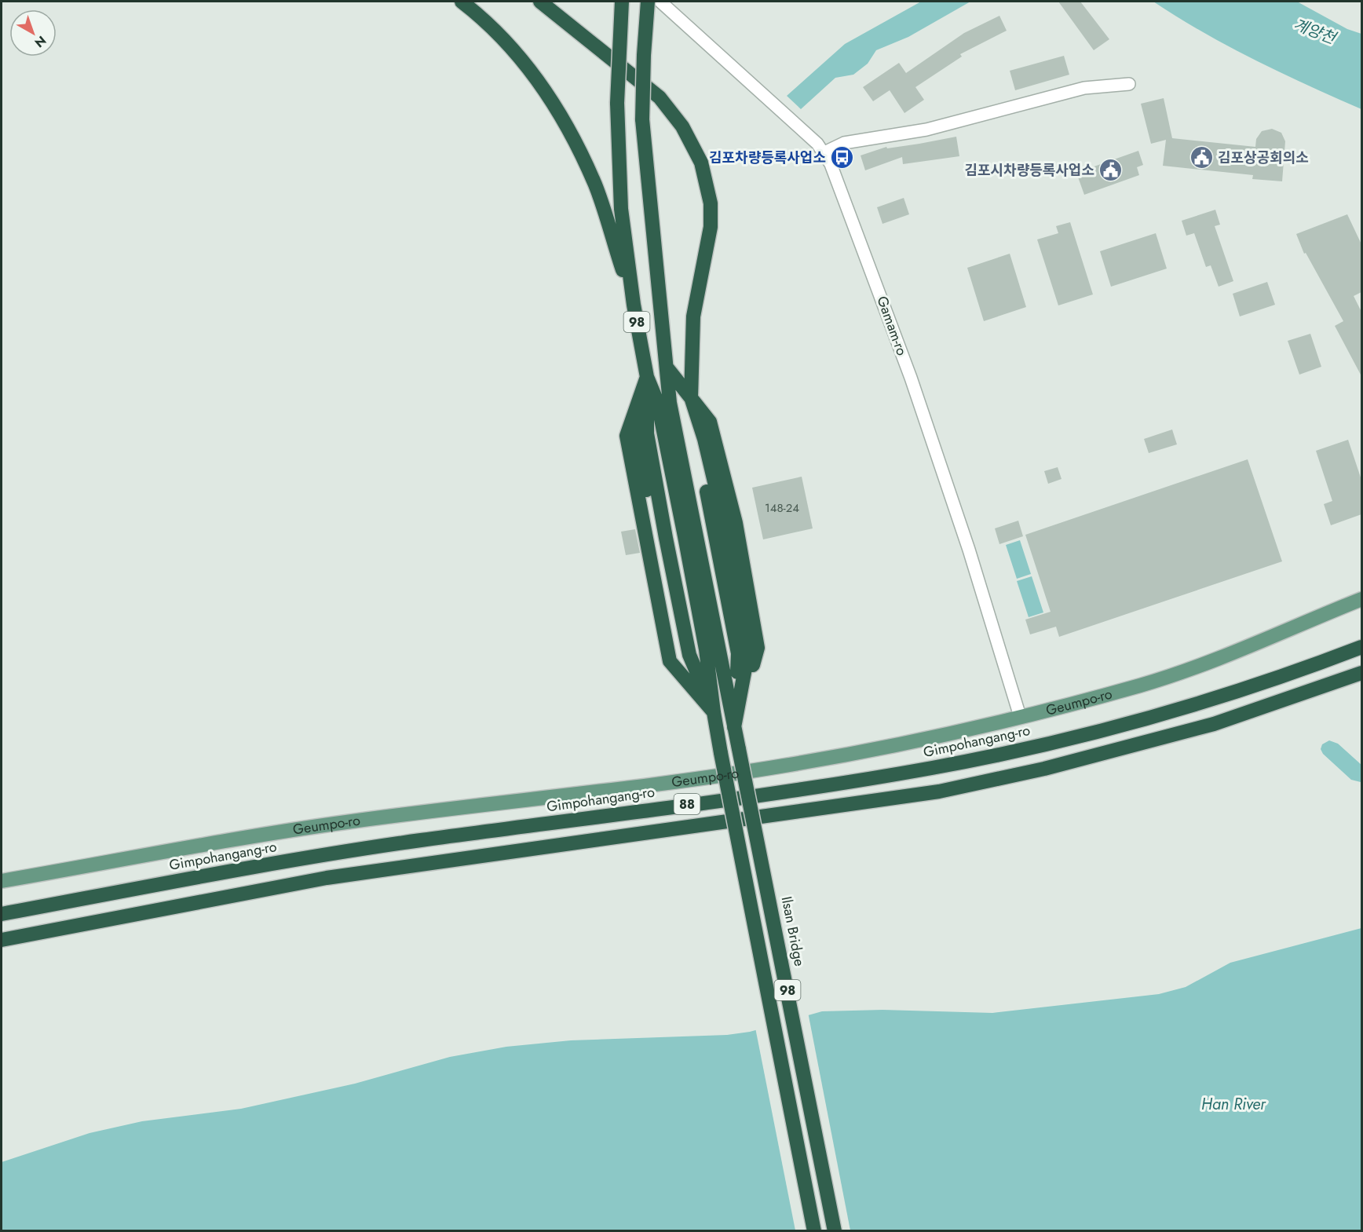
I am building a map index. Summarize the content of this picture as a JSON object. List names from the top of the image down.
{
  "streets": {
    "highway": [
      "98",
      "Gimpohangang-ro",
      "88",
      "Ilsan Bridge"
    ],
    "main road": ["Geumpo-ro"],
    "street": ["Gamam-ro"]
  },
  "crossings": [
    ["98", "Ilsan Bridge"],
    ["Gamam-ro", "Geumpo-ro"]
  ],
  "water": ["계양천", "Han River"],
  "places": {
    "bus stop": ["김포차량등록사업소"],
    "public building": ["김포상공회의소", "김포시차량등록사업소"]
  },
  "house_numbers": ["148-24"],
  "north": "bottom right"
}
